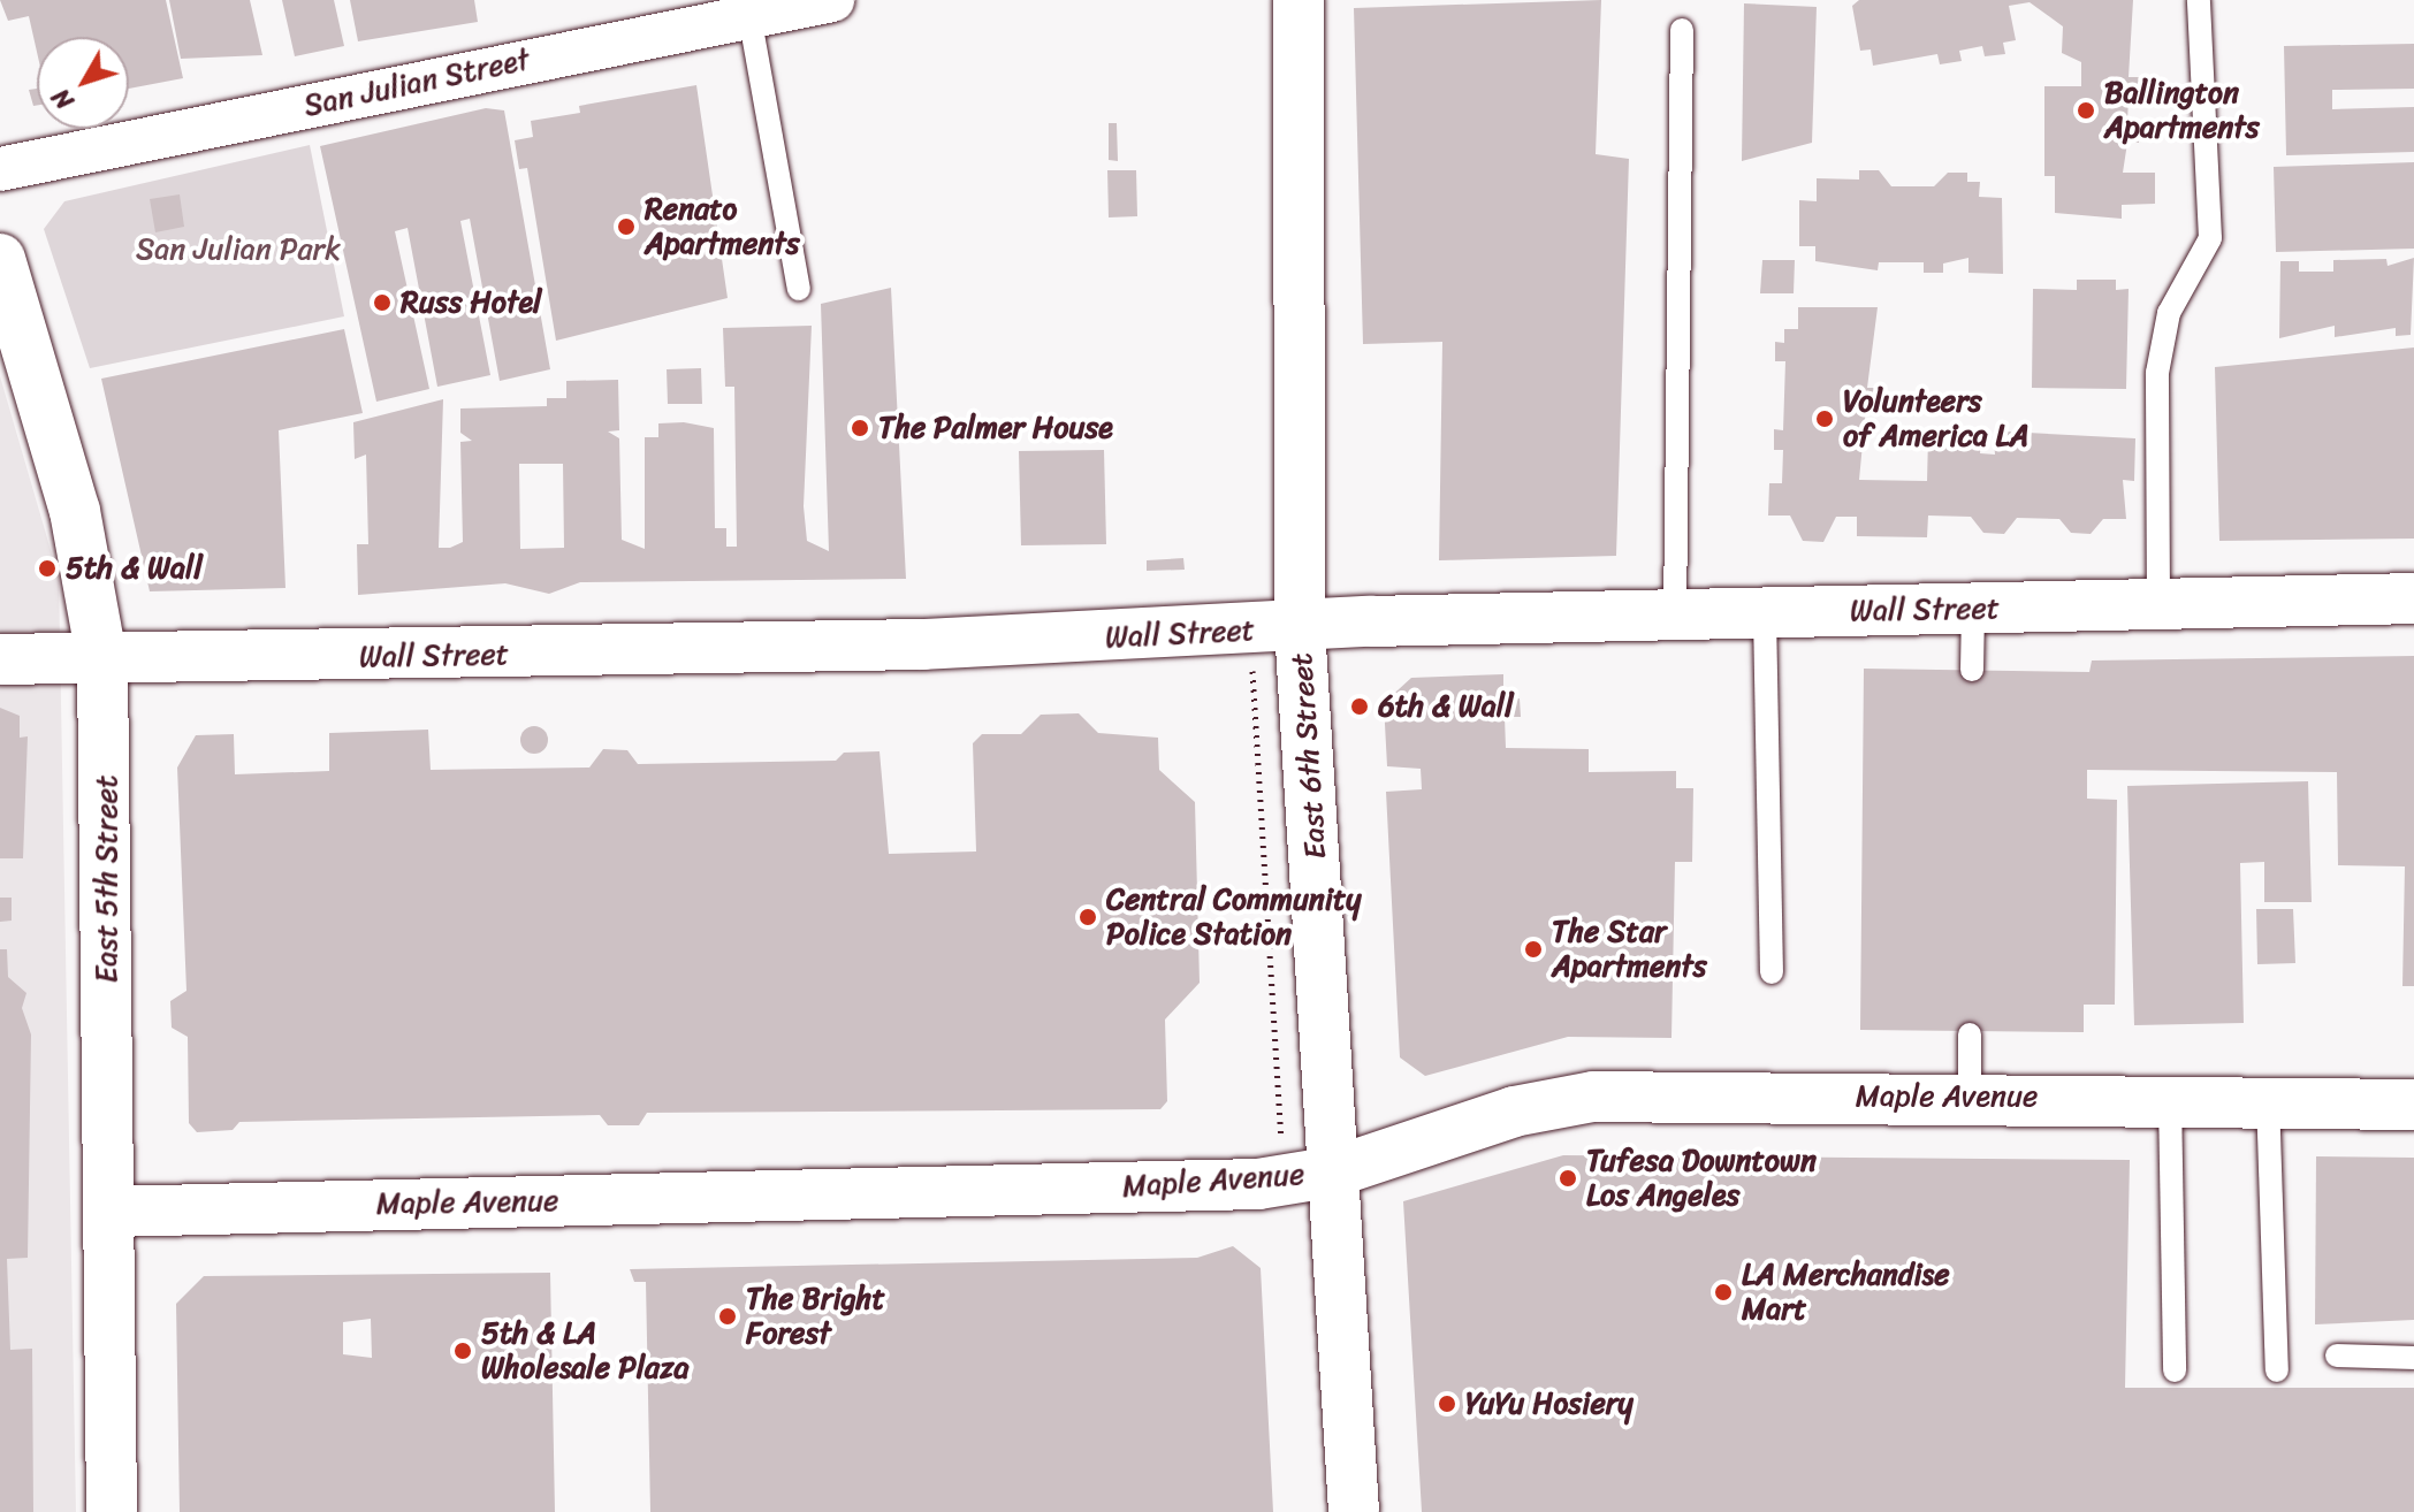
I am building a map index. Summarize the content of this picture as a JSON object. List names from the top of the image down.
{
  "streets": {
    "street": [
      "San Julian Street",
      "Wall Street",
      "East 6th Street",
      "East 5th Street",
      "Maple Avenue"
    ]
  },
  "crossings": [
    ["Wall Street", "East 6th Street"],
    ["Wall Street", "East 5th Street"],
    ["East 6th Street", "Maple Avenue"],
    ["East 5th Street", "Maple Avenue"]
  ],
  "parks": ["San Julian Park"],
  "places": [
    "Ballington Apartments",
    "Renato Apartments",
    "Russ Hotel",
    "Volunteers of America LA",
    "The Palmer House",
    "5th & Wall",
    "6th & Wall",
    "Central Community Police Station",
    "The Star Apartments",
    "Tufesa Downtown Los Angeles",
    "LA Merchandise Mart",
    "The Bright Forest",
    "5th & LA Wholesale Plaza",
    "YuYu Hosiery"
  ],
  "north": "bottom left"
}
